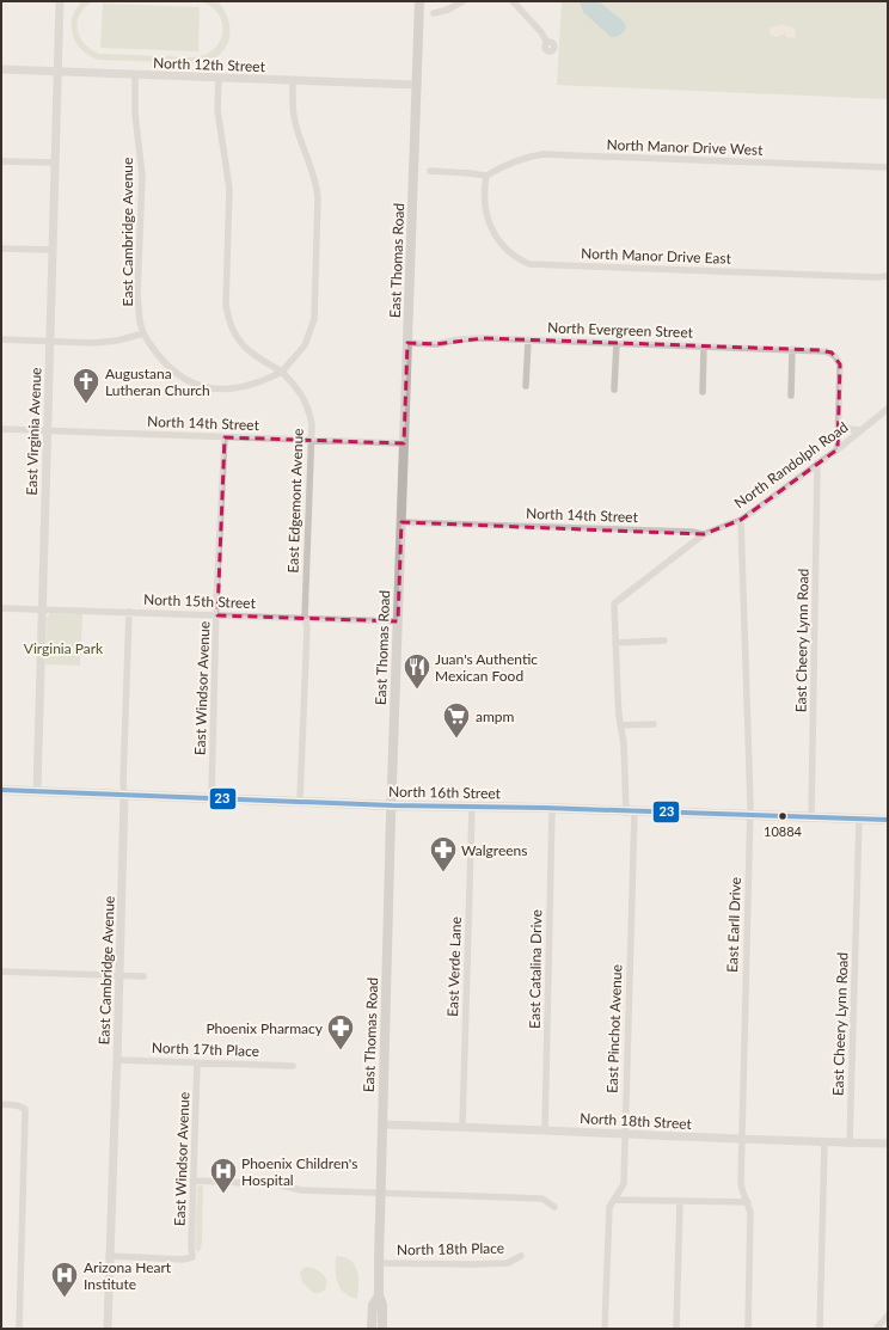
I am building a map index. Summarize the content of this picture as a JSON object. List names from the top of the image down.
{
  "streets": {
    "main road": ["East Thomas Road", "North 16th Street"],
    "street": [
      "North 12th Street",
      "North Manor Drive West",
      "East Cambridge Avenue",
      "North Manor Drive East",
      "North Evergreen Street",
      "North 14th Street",
      "East Virginia Avenue",
      "North Randolph Road",
      "East Edgemont Avenue",
      "North 15th Street",
      "East Cheery Lynn Road",
      "East Windsor Avenue",
      "East Earll Drive",
      "East Verde Lane",
      "East Catalina Drive",
      "East Pinchot Avenue",
      "North 17th Place",
      "North 18th Street",
      "North 18th Place"
    ]
  },
  "crossings": [
    ["North 12th Street", "East Cambridge Avenue"],
    ["North 12th Street", "East Thomas Road"],
    ["North 12th Street", "East Virginia Avenue"],
    ["North Manor Drive West", "North Manor Drive East"],
    ["East Cambridge Avenue", "North 15th Street"],
    ["East Cambridge Avenue", "East Windsor Avenue"],
    ["East Cambridge Avenue", "North 16th Street"],
    ["East Cambridge Avenue", "North 17th Place"],
    ["East Thomas Road", "North Evergreen Street"],
    ["East Thomas Road", "North 14th Street"],
    ["East Thomas Road", "North 15th Street"],
    ["East Thomas Road", "North 16th Street"],
    ["East Thomas Road", "North 18th Street"],
    ["East Thomas Road", "North 18th Place"],
    ["North 14th Street", "East Virginia Avenue"],
    ["North 14th Street", "North Randolph Road"],
    ["North 14th Street", "East Edgemont Avenue"],
    ["North 14th Street", "East Windsor Avenue"],
    ["East Virginia Avenue", "North 15th Street"],
    ["East Virginia Avenue", "North 16th Street"],
    ["North Randolph Road", "East Cheery Lynn Road"],
    ["North Randolph Road", "East Earll Drive"],
    ["North Randolph Road", "East Pinchot Avenue"],
    ["East Edgemont Avenue", "North 15th Street"],
    ["East Edgemont Avenue", "North 16th Street"],
    ["North 15th Street", "East Windsor Avenue"],
    ["East Cheery Lynn Road", "North 16th Street"],
    ["East Cheery Lynn Road", "North 18th Street"],
    ["East Windsor Avenue", "North 16th Street"],
    ["East Windsor Avenue", "North 17th Place"],
    ["North 16th Street", "East Earll Drive"],
    ["North 16th Street", "East Verde Lane"],
    ["North 16th Street", "East Catalina Drive"],
    ["North 16th Street", "East Pinchot Avenue"],
    ["East Earll Drive", "North 18th Street"],
    ["East Verde Lane", "North 18th Street"],
    ["East Catalina Drive", "North 18th Street"],
    ["East Pinchot Avenue", "North 18th Street"]
  ],
  "parks": ["Virginia Park"],
  "places": {
    "church": ["Augustana Lutheran Church"],
    "restaurant": ["Juan's Authentic Mexican Food"],
    "supermarket": ["ampm"],
    "other": ["10884"],
    "pharmacy": ["Walgreens", "Phoenix Pharmacy"],
    "hospital": ["Phoenix Children's Hospital", "Arizona Heart Institute"]
  },
  "lines": ["transit line 23"]
}
